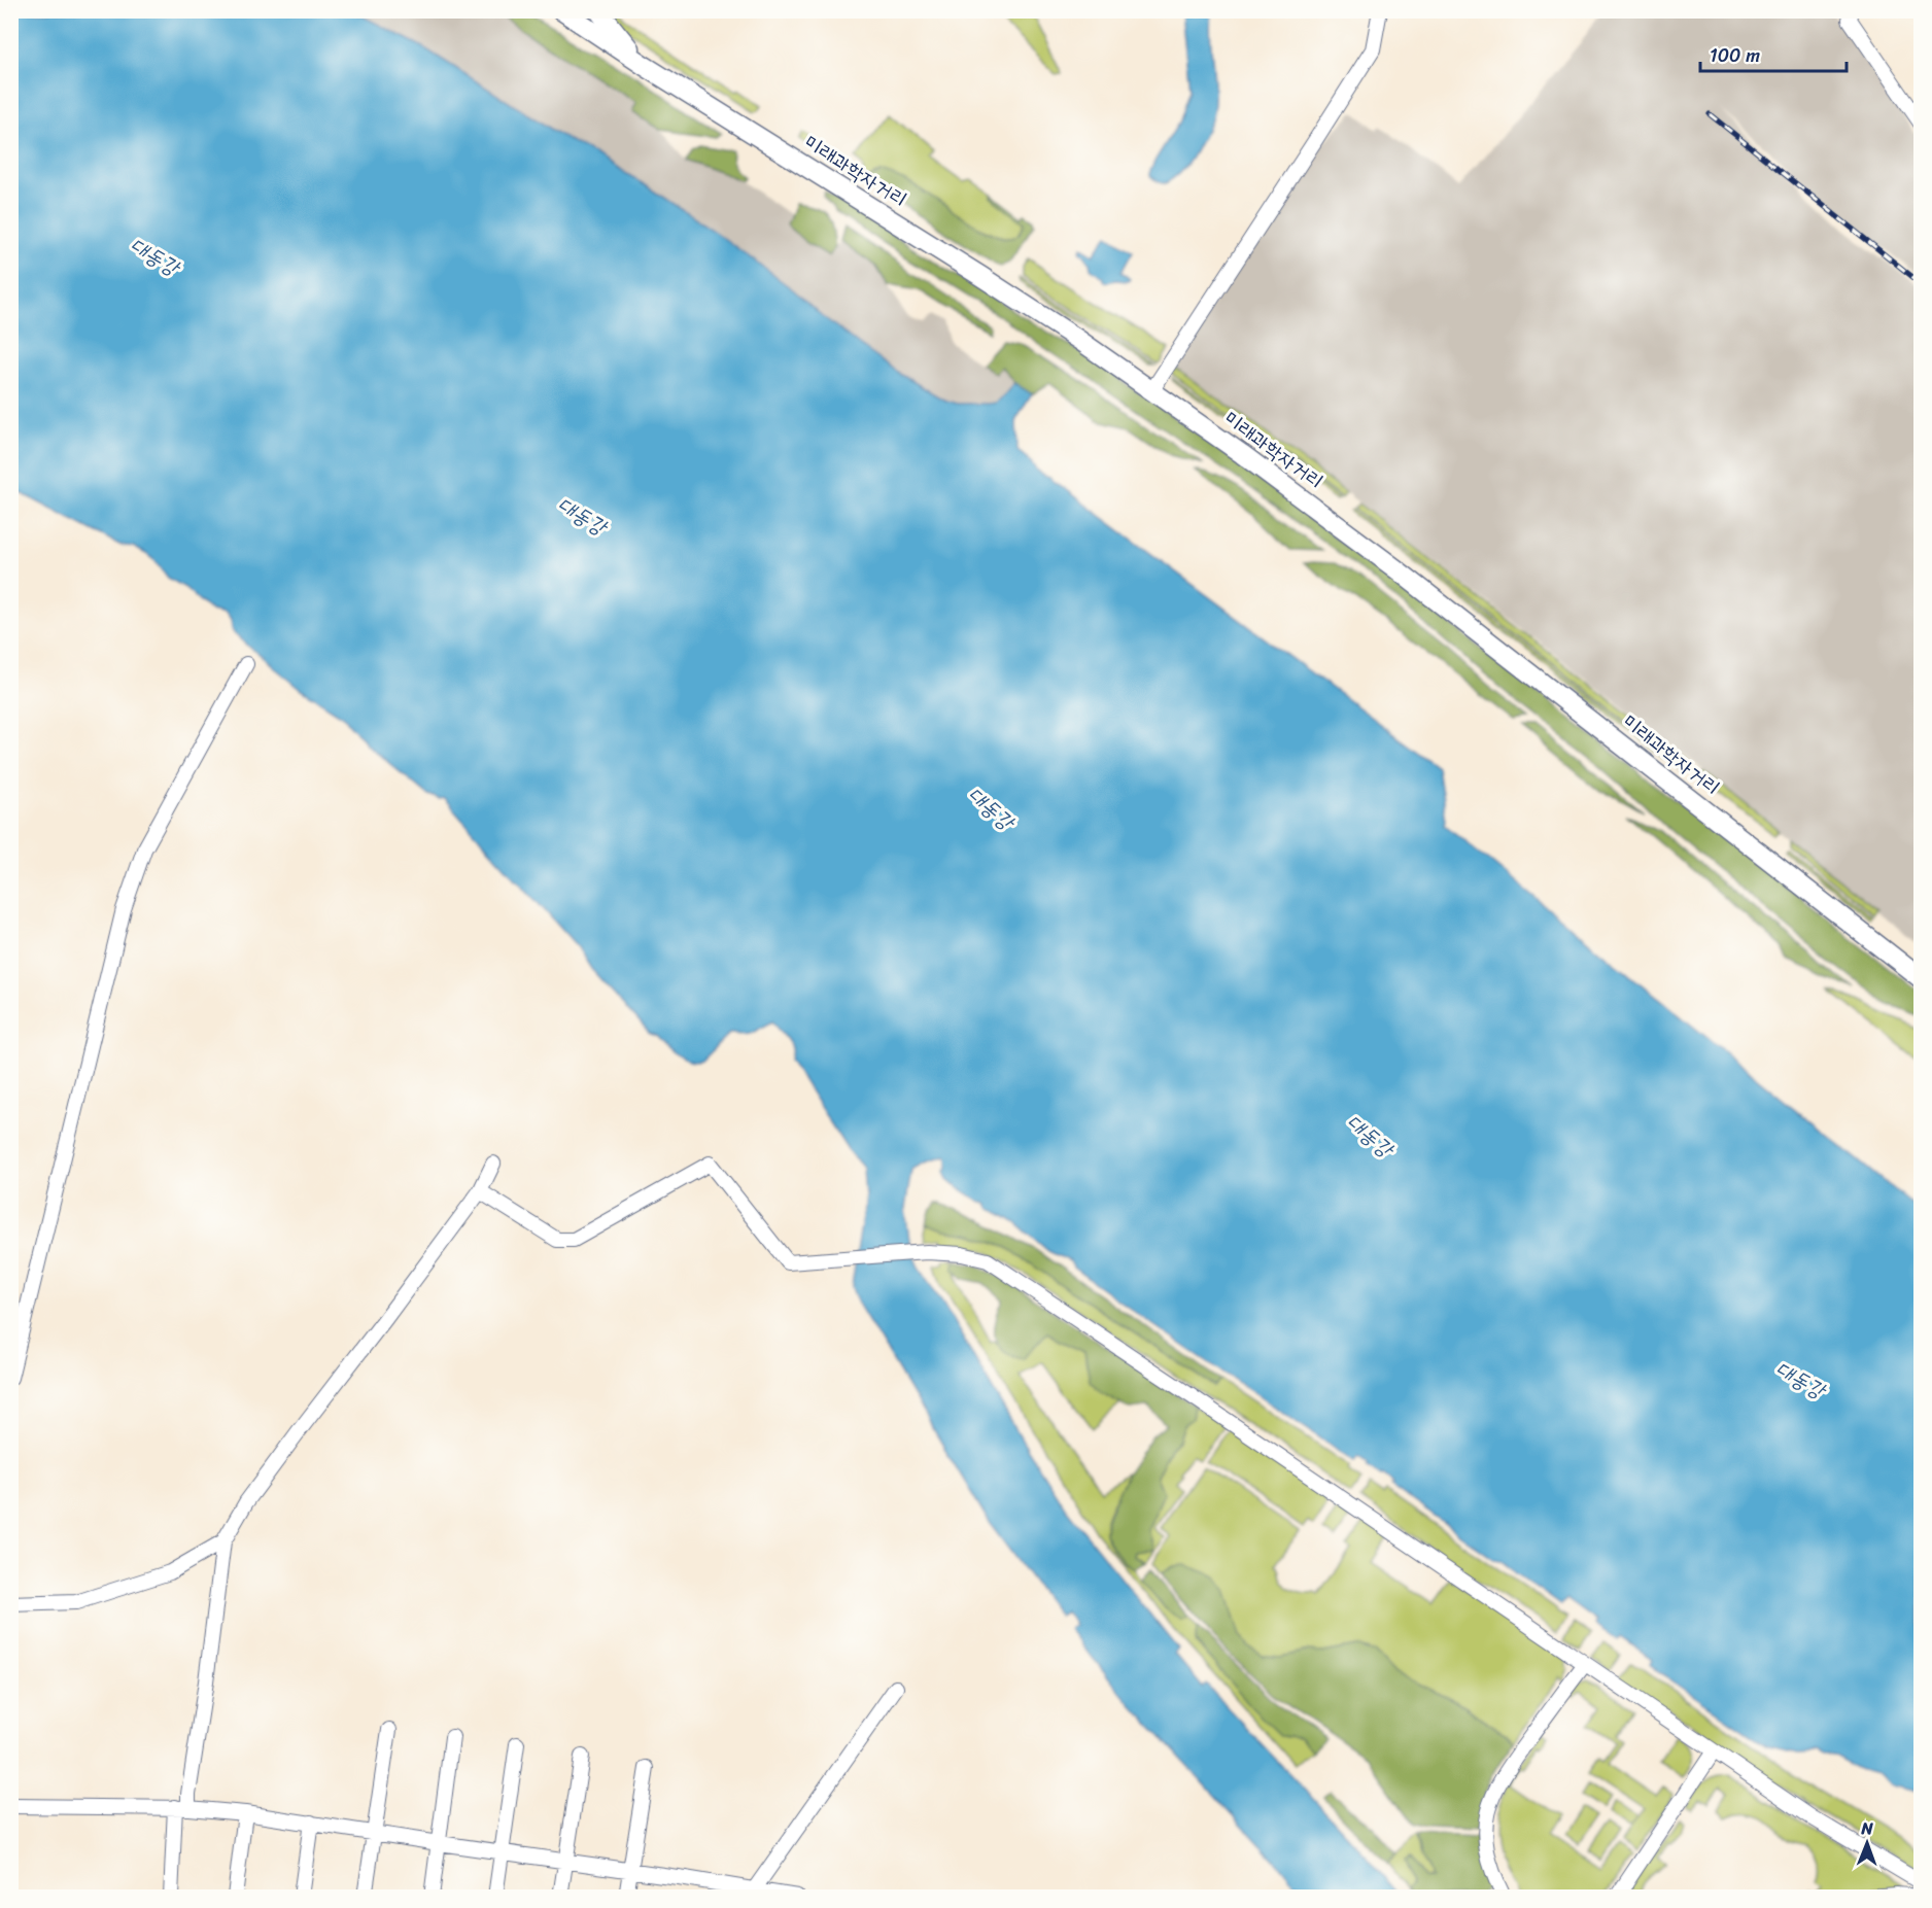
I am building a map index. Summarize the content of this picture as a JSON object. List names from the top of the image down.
{
  "streets": {
    "main road": ["미래과학자거리"]
  },
  "water": ["대동강"],
  "scale_bar": "100 m",
  "north": "top"
}
